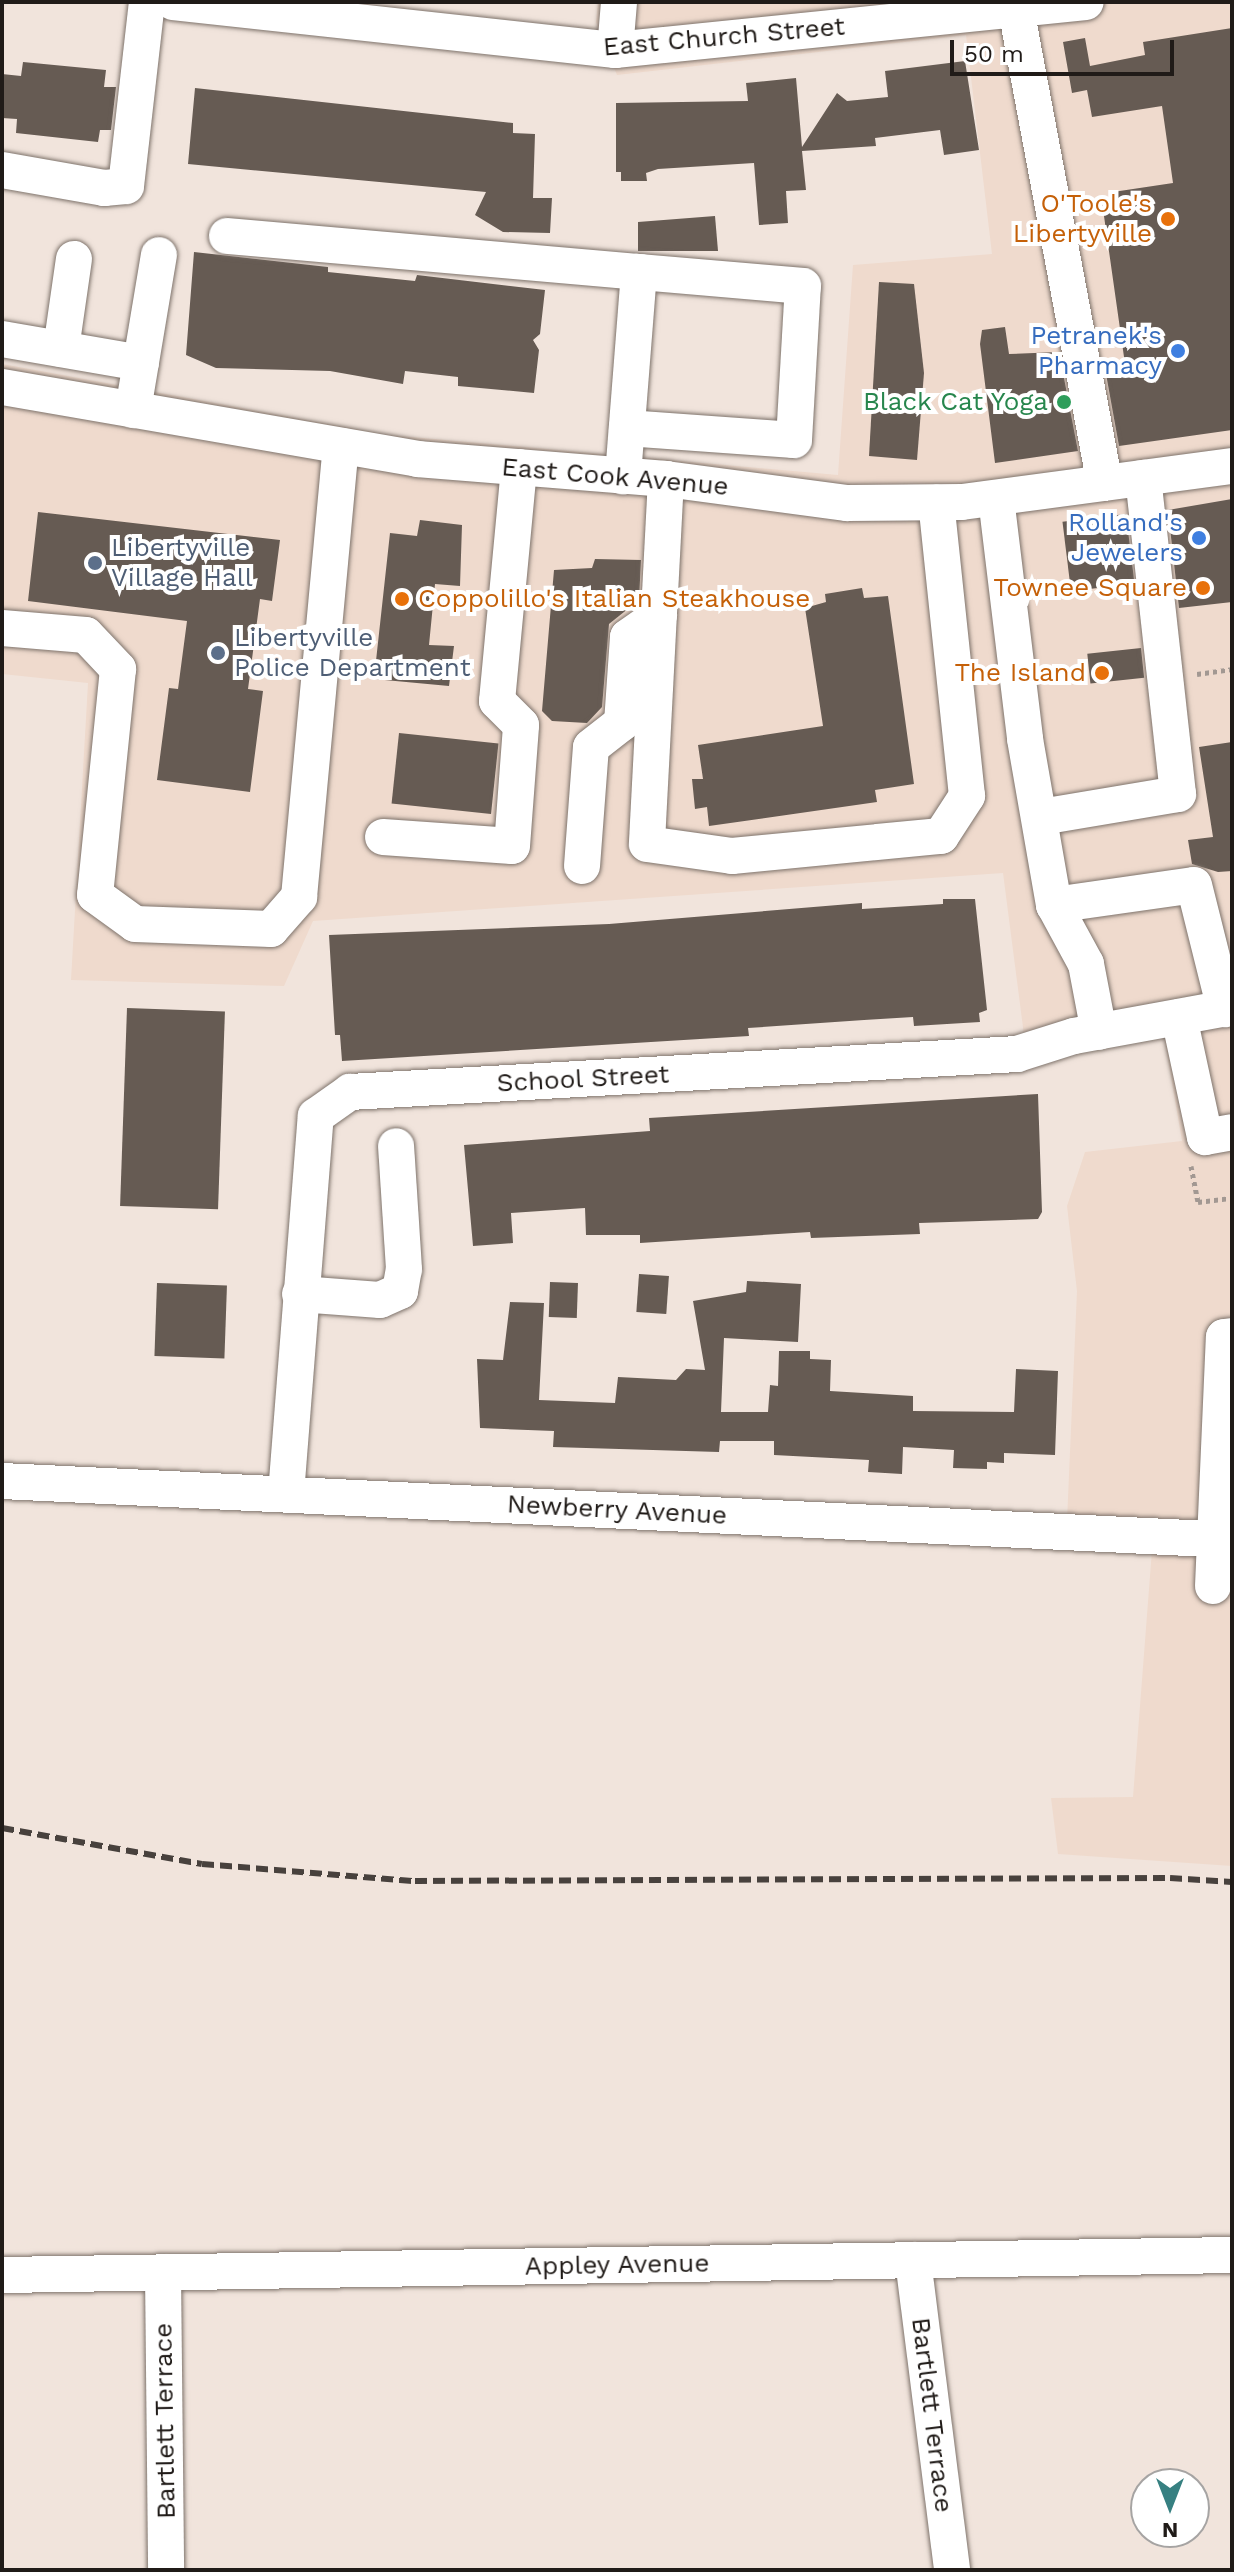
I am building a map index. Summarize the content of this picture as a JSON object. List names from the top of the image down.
{
  "streets": {
    "street": [
      "East Church Street",
      "East Cook Avenue",
      "School Street",
      "Newberry Avenue",
      "Appley Avenue",
      "Bartlett Terrace"
    ]
  },
  "crossings": [
    ["School Street", "Newberry Avenue"],
    ["Appley Avenue", "Bartlett Terrace"]
  ],
  "places": [
    "O'Toole's Libertyville",
    "Petranek's Pharmacy",
    "Black Cat Yoga",
    "Rolland's Jewelers",
    "Libertyville Village Hall",
    "Townee Square",
    "Coppolillo's Italian Steakhouse",
    "Libertyville Police Department",
    "The Island"
  ],
  "scale_bar": "50 m",
  "north": "bottom"
}
